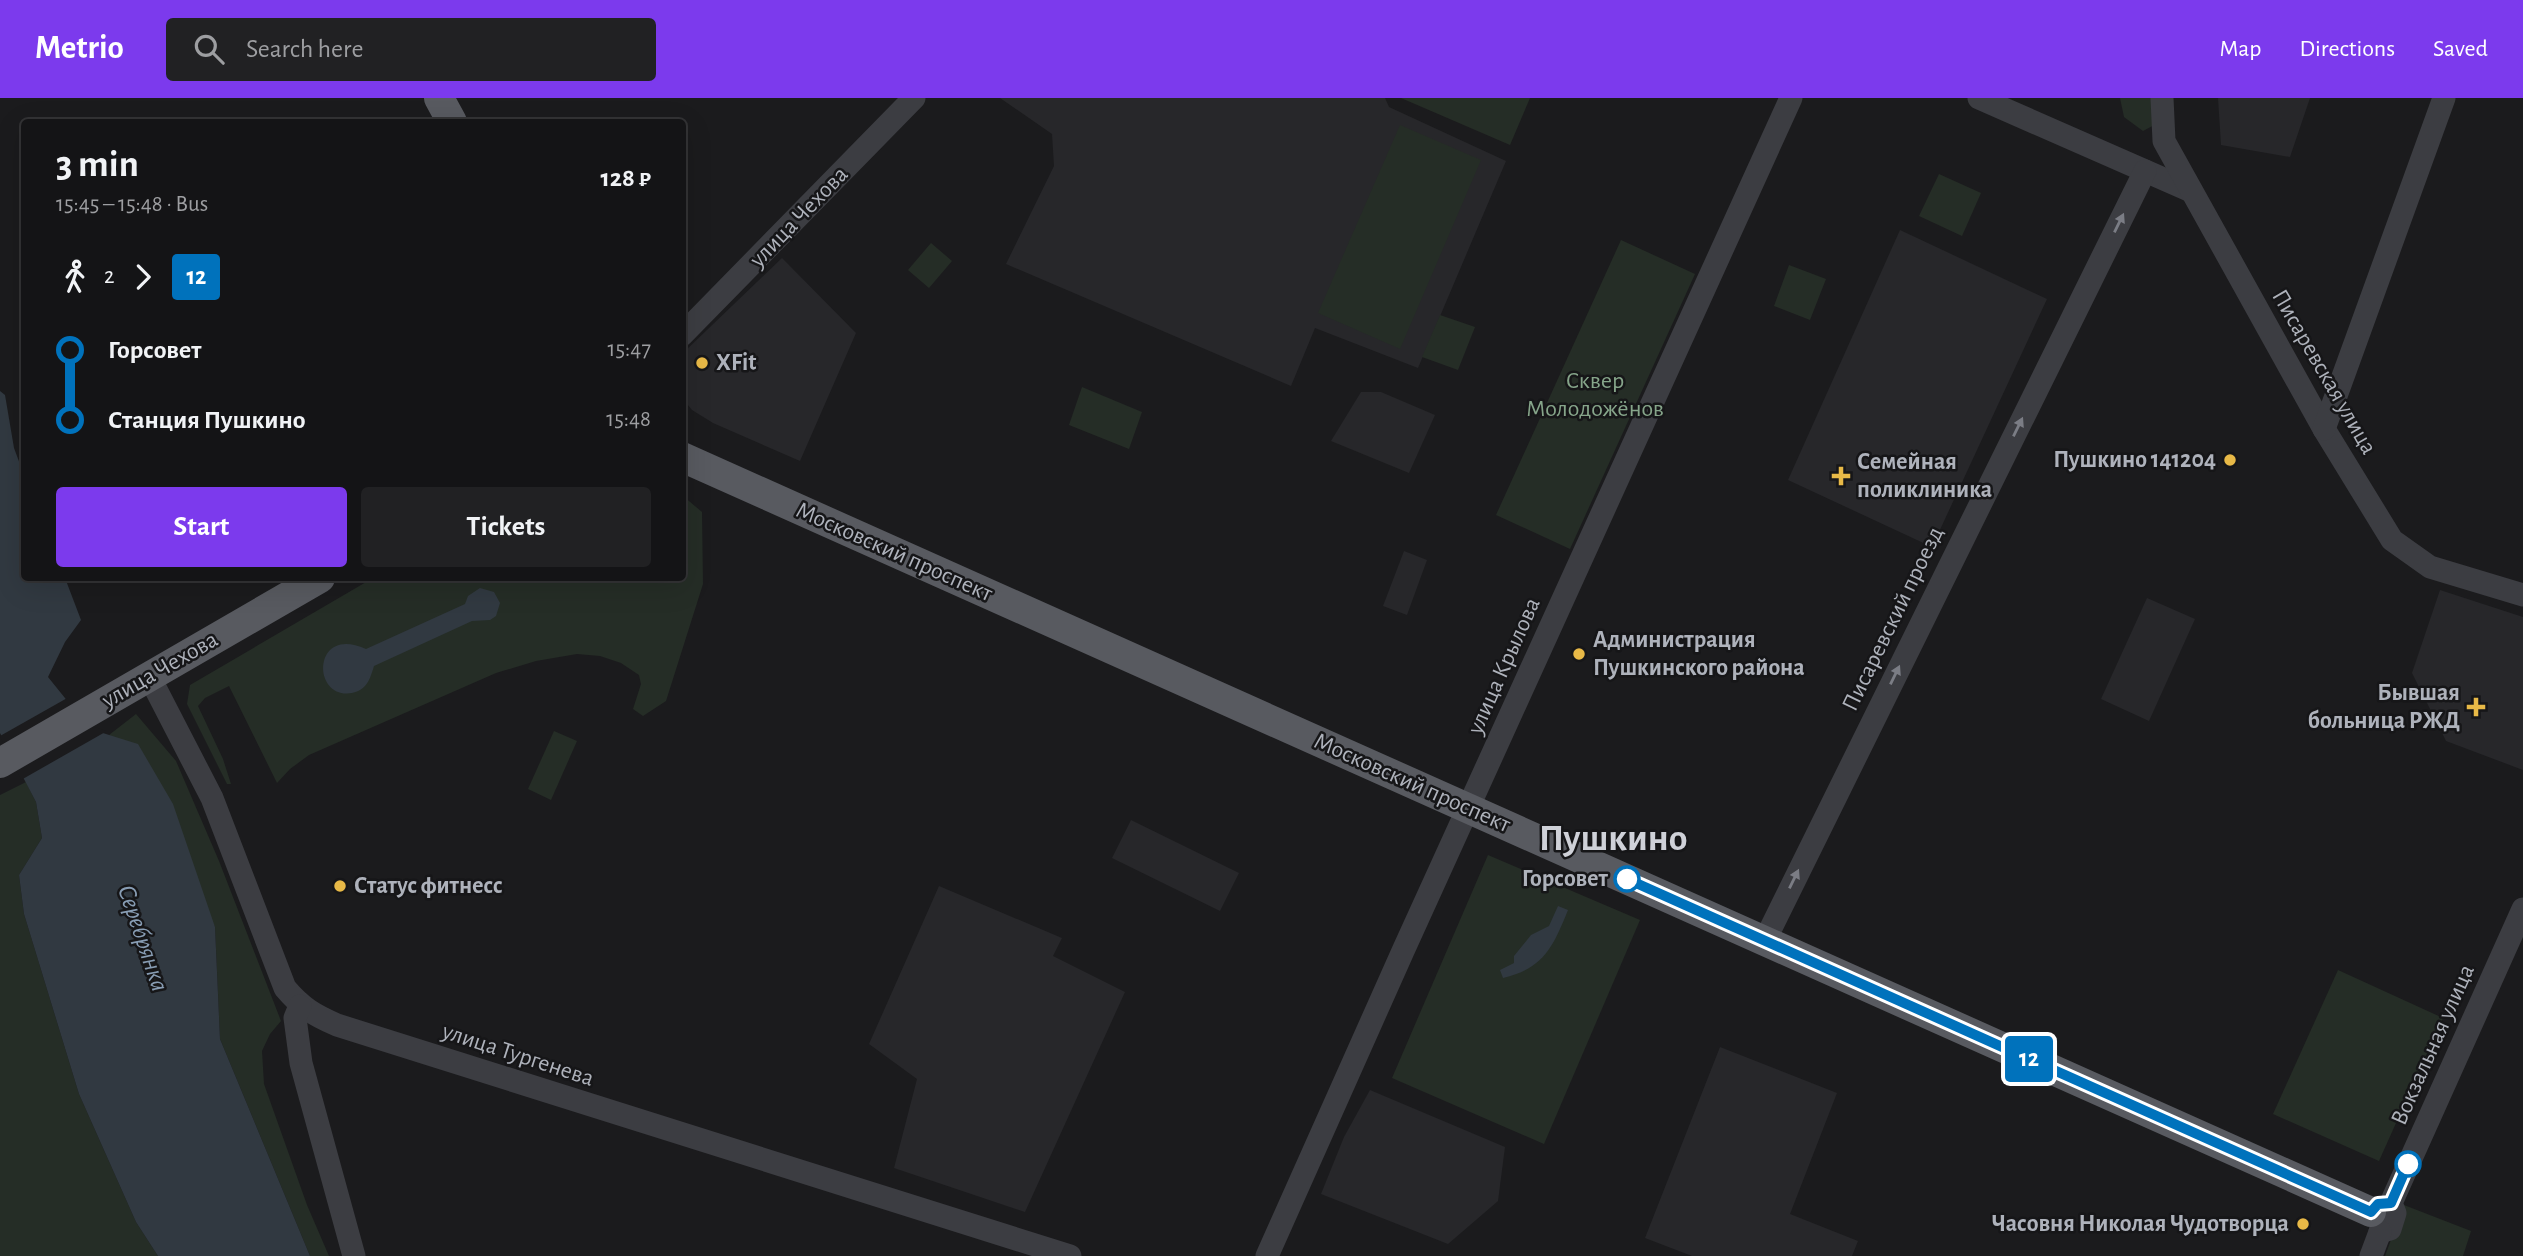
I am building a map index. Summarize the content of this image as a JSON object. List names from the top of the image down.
{
  "streets": {
    "main road": ["улица Чехова", "Московский проспект"],
    "street": [
      "Писаревская улица",
      "Писаревский проезд",
      "улица Крылова",
      "Вокзальная улица",
      "улица Тургенева"
    ]
  },
  "crossings": [
    ["улица Чехова", "улица Тургенева"],
    ["Московский проспект", "Писаревский проезд"],
    ["Московский проспект", "улица Крылова"],
    ["Московский проспект", "Вокзальная улица"]
  ],
  "one_way": ["Писаревский проезд"],
  "districts": ["Пушкино"],
  "water": ["Серебрянка"],
  "parks": ["Сквер Молодожёнов"],
  "places": {
    "other": [
      "XFit",
      "Пушкино 141204",
      "Администрация Пушкинского района",
      "Горсовет",
      "Статус фитнесс",
      "Часовня Николая Чудотворца"
    ],
    "health": ["Семейная поликлиника", "Бывшая больница РЖД"]
  },
  "lines": ["bus line 12"],
  "page": {
    "header": "Metrio",
    "search": "Search here",
    "nav": ["Map", "Directions", "Saved"],
    "on_map": "12",
    "heading": ["3 min", "15:45 – 15:48 · Bus", "128 ₽"],
    "legs": ["2", "12"],
    "list": [
      {
        "name": "Горсовет",
        "value": "15:47"
      },
      {
        "name": "Станция Пушкино",
        "value": "15:48"
      }
    ],
    "buttons": ["Start", "Tickets"]
  }
}
